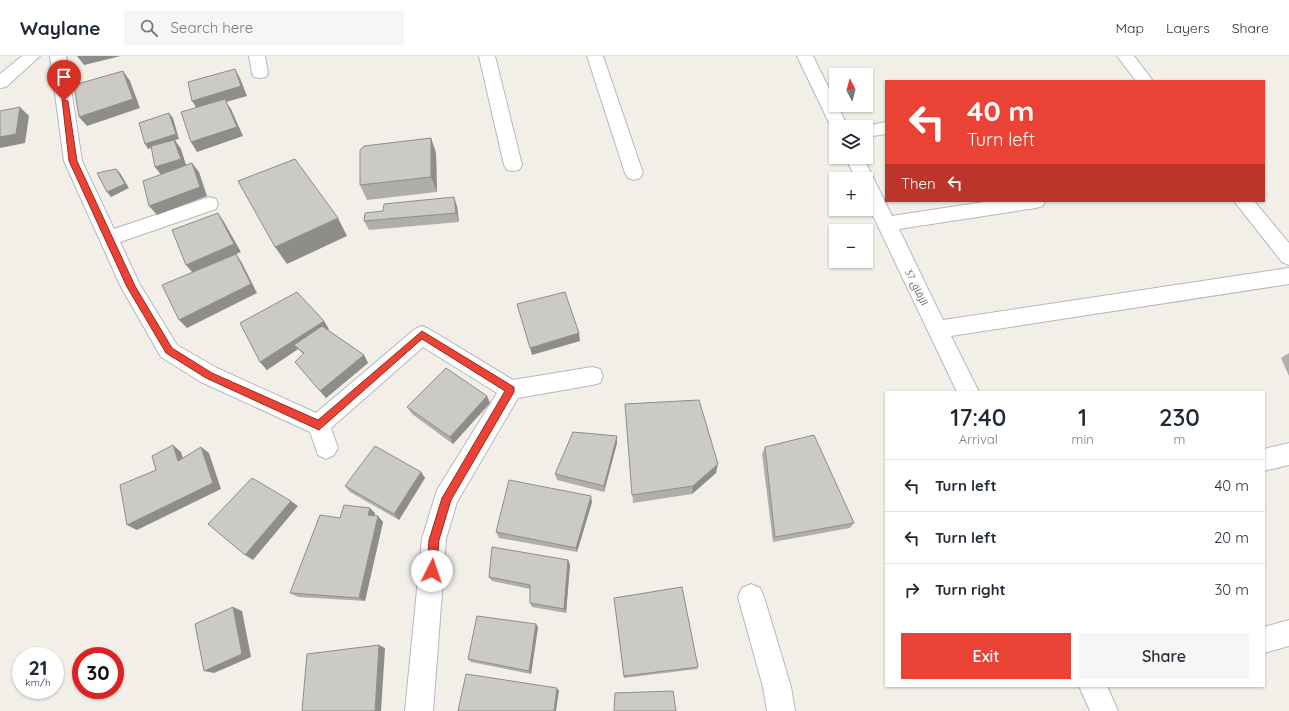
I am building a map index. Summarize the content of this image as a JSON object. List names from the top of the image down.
{
  "streets": {
    "street": ["الزقاق 37"]
  },
  "north": "top",
  "page": {
    "header": "Waylane",
    "search": "Search here",
    "nav": ["Map", "Layers", "Share"],
    "map_buttons": ["+", "−"],
    "turn": ["40 m", "Turn left"],
    "then": "Then",
    "eta": [
      "17:40",
      "Arrival",
      "1",
      "min",
      "230",
      "m"
    ],
    "list": [
      {
        "name": "Turn left",
        "value": "40 m"
      },
      {
        "name": "Turn left",
        "value": "20 m"
      },
      {
        "name": "Turn right",
        "value": "30 m"
      }
    ],
    "buttons": ["Exit", "Share"],
    "speed": "21 km/h",
    "limit": "30"
  }
}
